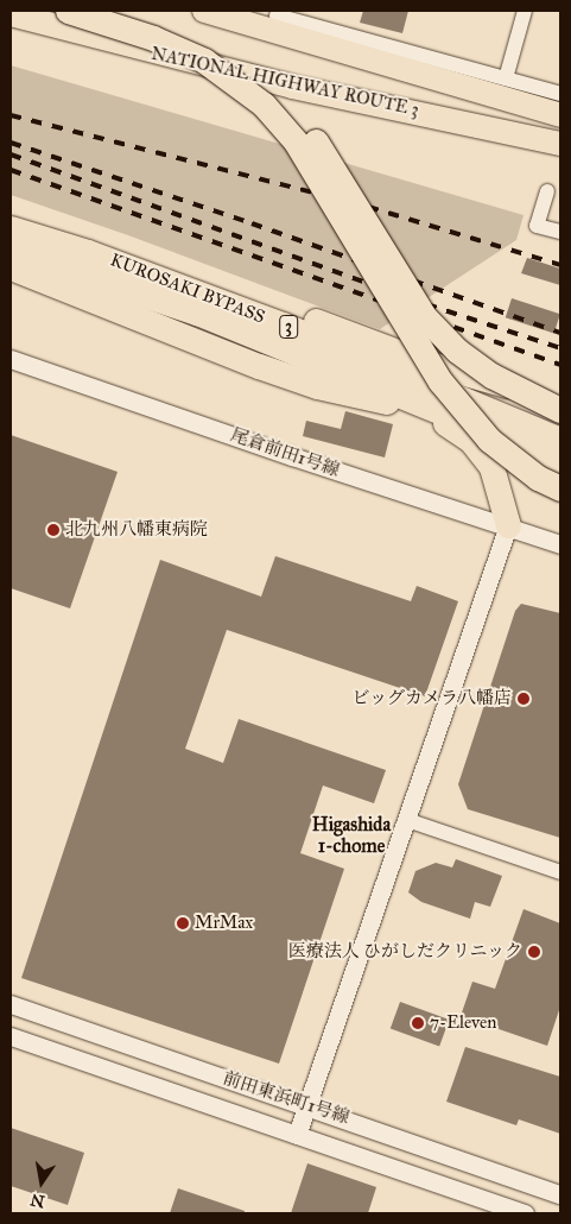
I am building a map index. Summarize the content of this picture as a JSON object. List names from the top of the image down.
{
  "streets": {
    "highway": ["NATIONAL HIGHWAY ROUTE 3", "KUROSAKI BYPASS", "3"],
    "street": ["尾倉前田1号線", "前田東浜町1号線"]
  },
  "districts": ["Higashida 1-chome"],
  "places": [
    "北九州八幡東病院",
    "ビッグカメラ八幡店",
    "MrMax",
    "医療法人 ひがしだクリニック",
    "7-Eleven"
  ],
  "north": "bottom"
}
